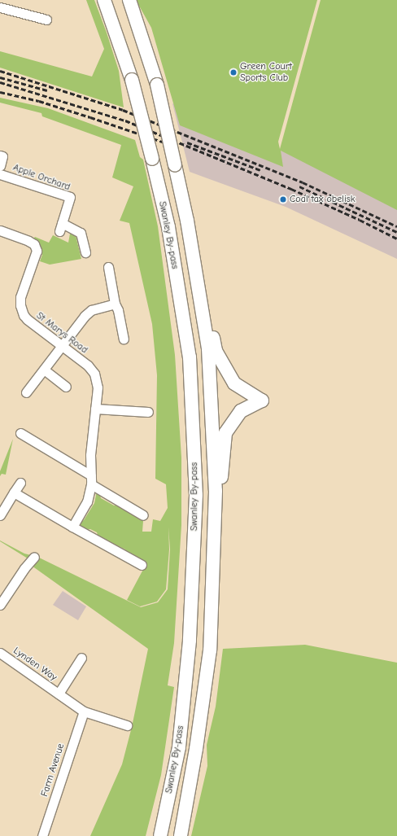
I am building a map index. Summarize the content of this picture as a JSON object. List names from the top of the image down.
{
  "streets": {
    "highway": ["Swanley By-pass"],
    "street": [
      "Apple Orchard",
      "St Marys Road",
      "Lynden Way",
      "Farm Avenue"
    ]
  },
  "crossings": [
    ["Lynden Way", "Farm Avenue"]
  ],
  "places": ["Green Court Sports Club", "Coal tax obelisk"]
}
